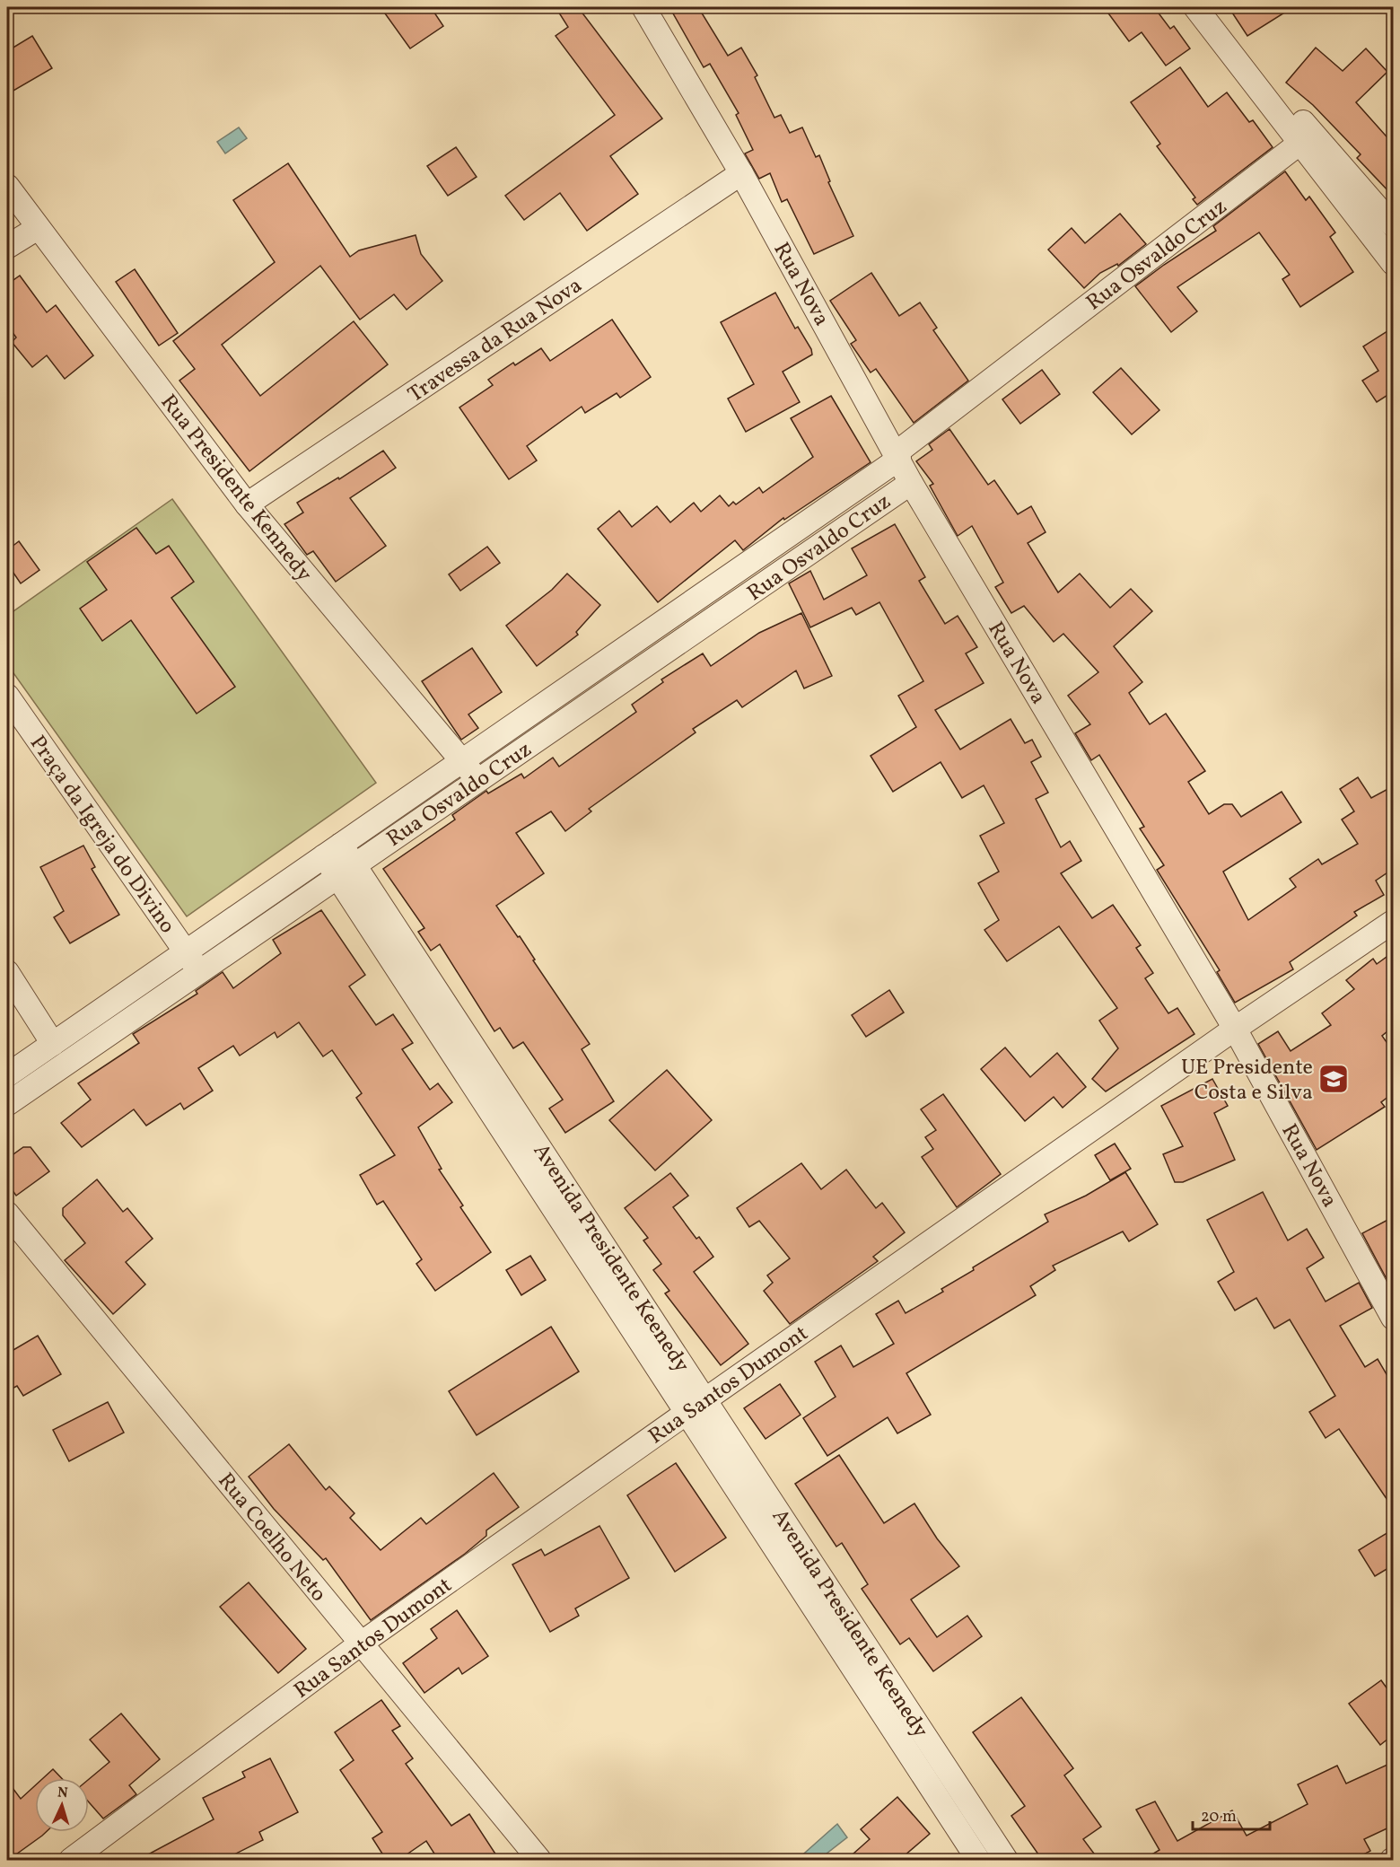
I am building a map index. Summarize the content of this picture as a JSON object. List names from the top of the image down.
{
  "streets": {
    "street": [
      "Rua Osvaldo Cruz",
      "Rua Nova",
      "Travessa da Rua Nova",
      "Rua Presidente Kennedy",
      "Praça da Igreja do Divino",
      "Avenida Presidente Keenedy",
      "Rua Santos Dumont",
      "Rua Coelho Neto"
    ]
  },
  "crossings": [
    ["Rua Osvaldo Cruz", "Rua Nova"],
    ["Rua Osvaldo Cruz", "Rua Presidente Kennedy"],
    ["Rua Osvaldo Cruz", "Praça da Igreja do Divino"],
    ["Rua Osvaldo Cruz", "Avenida Presidente Keenedy"],
    ["Rua Nova", "Travessa da Rua Nova"],
    ["Rua Nova", "Rua Santos Dumont"],
    ["Travessa da Rua Nova", "Rua Presidente Kennedy"],
    ["Avenida Presidente Keenedy", "Rua Santos Dumont"],
    ["Rua Santos Dumont", "Rua Coelho Neto"]
  ],
  "places": {
    "school or university": ["UE Presidente Costa e Silva"]
  },
  "scale_bar": "20 m",
  "north": "top"
}
